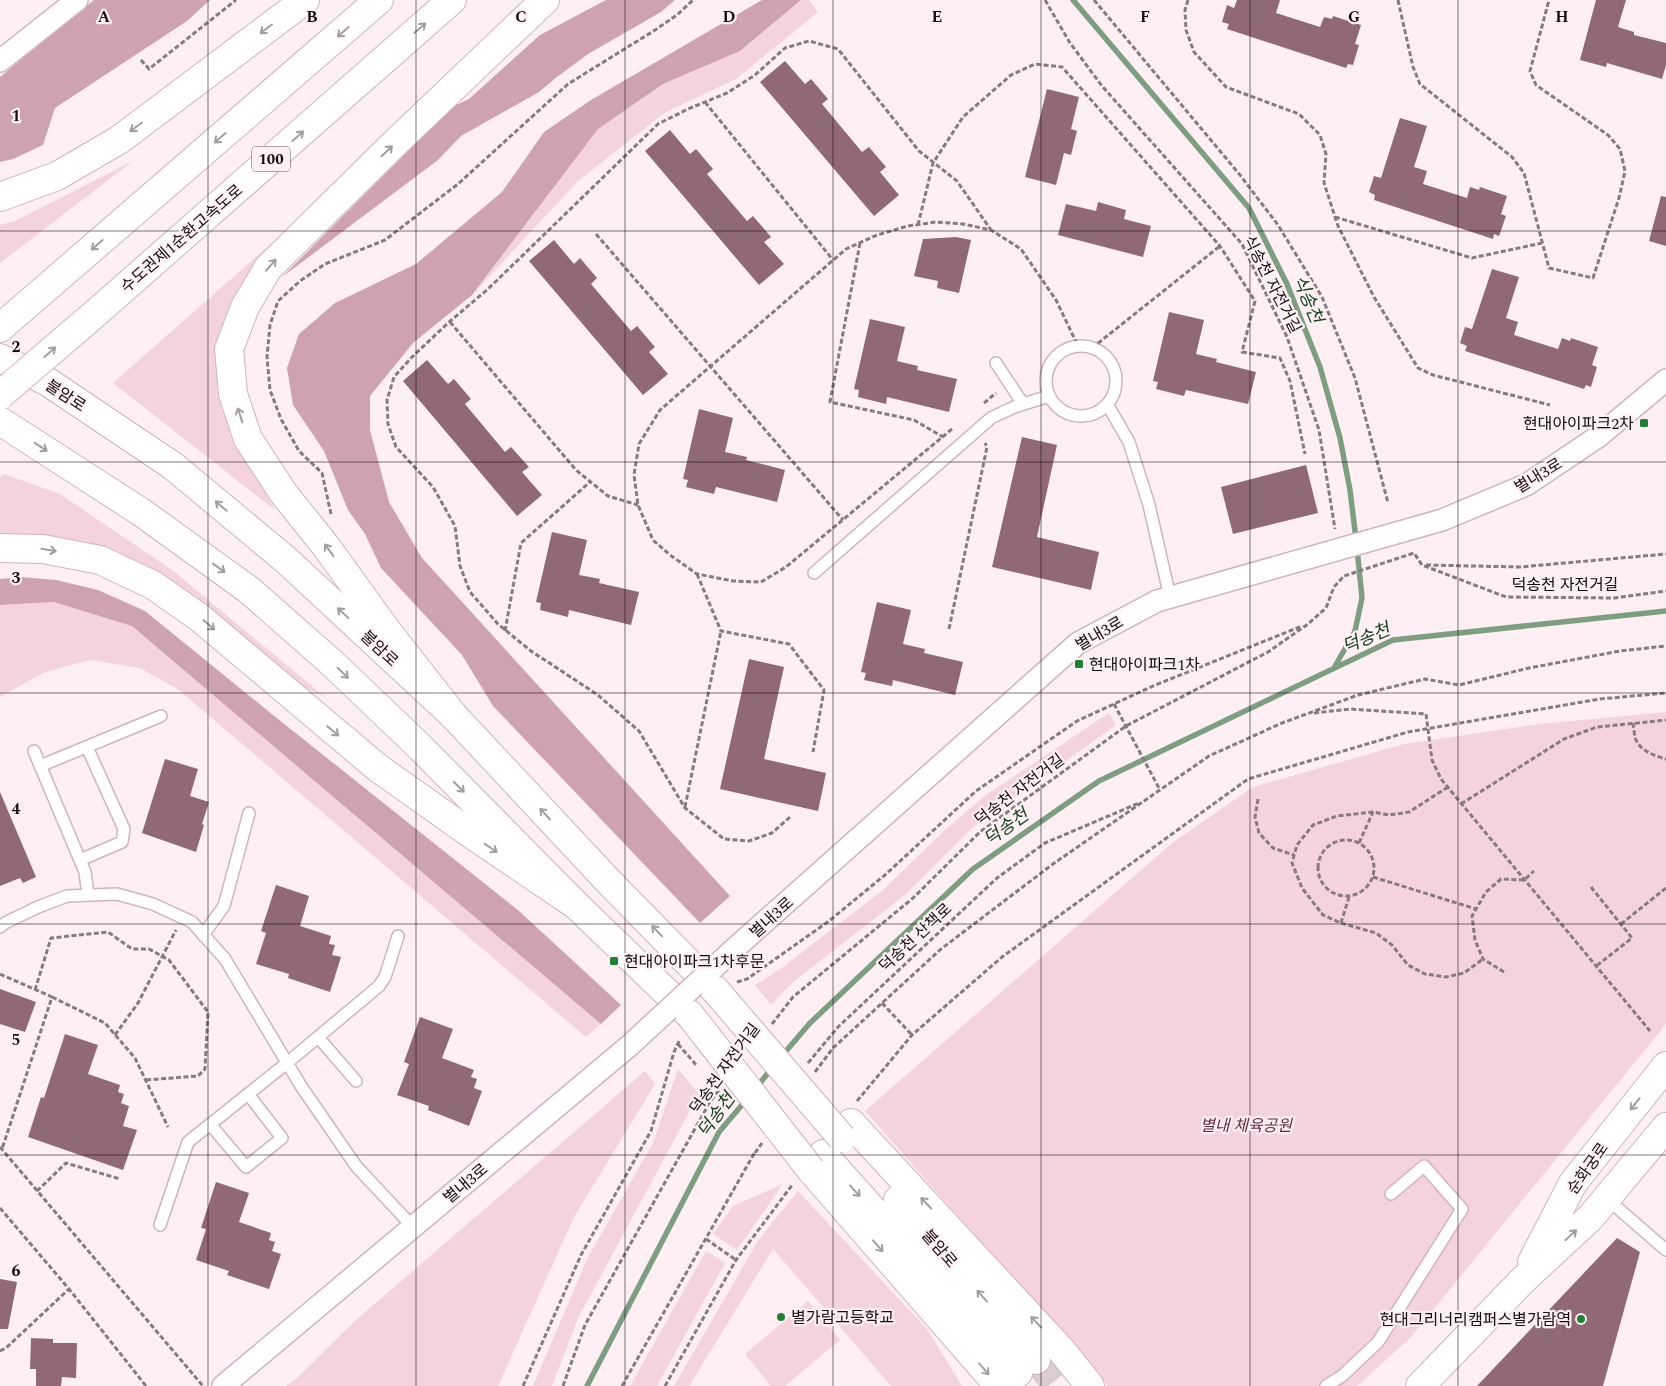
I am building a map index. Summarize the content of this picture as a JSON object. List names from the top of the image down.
{
  "streets": {
    "main road": [
      "100",
      "수도권제1순환고속도로",
      "불암로",
      "순화궁로"
    ],
    "street": ["별내3로"],
    "path": ["식송천 자전거길", "덕송천 자전거길", "덕송천 산책로"]
  },
  "crossings": [
    ["식송천 자전거길", "별내3로"]
  ],
  "water": ["식송천", "덕송천"],
  "parks": ["별내 체육공원"],
  "places": {
    "transit": ["현대아이파크2차", "현대아이파크1차", "현대아이파크1차후문"],
    "other": ["별가람고등학교", "현대그리너리캠퍼스별가람역"]
  },
  "grid": {
    "columns": [
      "A",
      "B",
      "C",
      "D",
      "E",
      "F",
      "G",
      "H"
    ],
    "rows": [
      "1",
      "2",
      "3",
      "4",
      "5",
      "6"
    ]
  }
}
